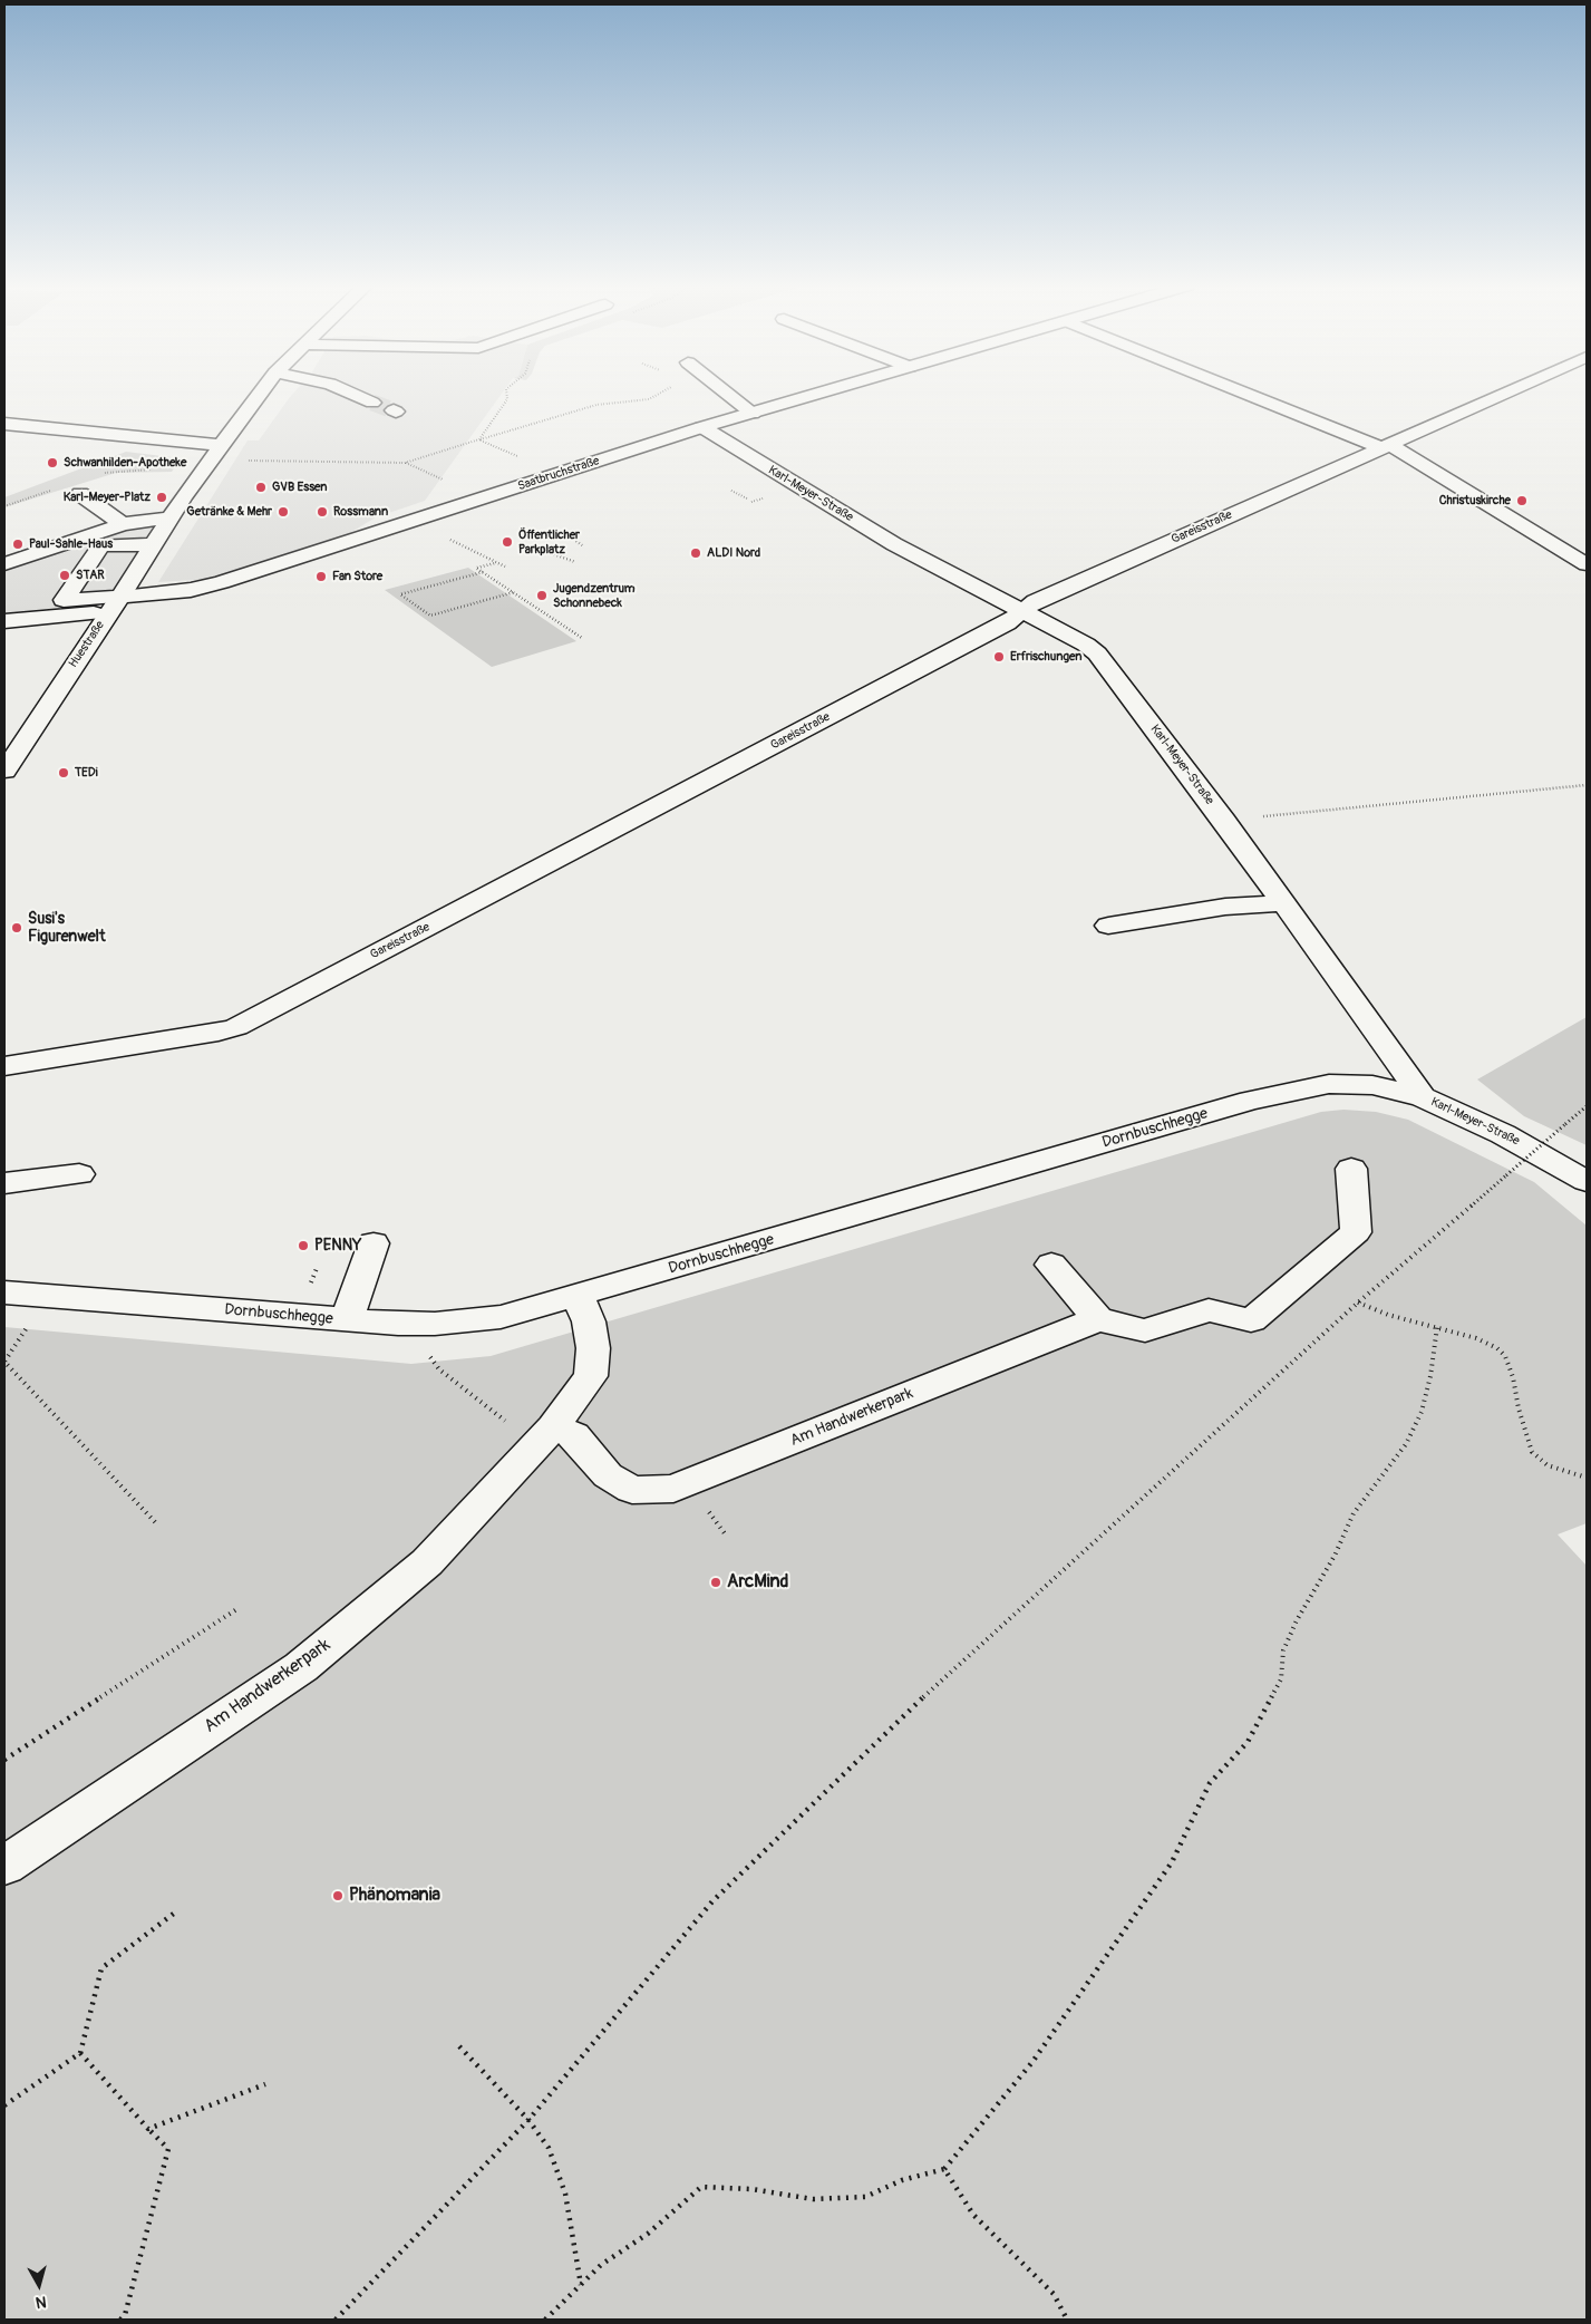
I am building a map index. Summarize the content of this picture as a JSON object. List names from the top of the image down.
{
  "streets": {
    "street": [
      "Saatbruchstraße",
      "Karl-Meyer-Straße",
      "Gareisstraße",
      "Huestraße",
      "Dornbuschhegge",
      "Am Handwerkerpark"
    ]
  },
  "crossings": [
    ["Saatbruchstraße", "Karl-Meyer-Straße"],
    ["Saatbruchstraße", "Huestraße"],
    ["Karl-Meyer-Straße", "Gareisstraße"],
    ["Karl-Meyer-Straße", "Dornbuschhegge"],
    ["Dornbuschhegge", "Am Handwerkerpark"]
  ],
  "places": [
    "Schwanhilden-Apotheke",
    "GVB Essen",
    "Karl-Meyer-Platz",
    "Christuskirche",
    "Getränke & Mehr",
    "Rossmann",
    "Öffentlicher Parkplatz",
    "Paul-Sahle-Haus",
    "ALDI Nord",
    "STAR",
    "Fan Store",
    "Jugendzentrum Schonnebeck",
    "Erfrischungen",
    "TEDi",
    "Susi's Figurenwelt",
    "PENNY",
    "ArcMind",
    "Phänomania"
  ],
  "north": "bottom"
}
